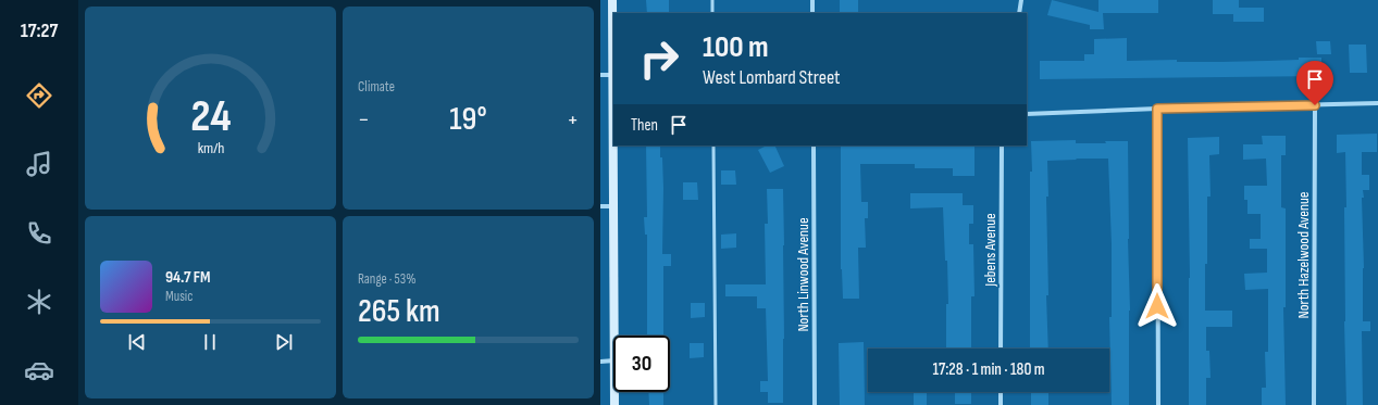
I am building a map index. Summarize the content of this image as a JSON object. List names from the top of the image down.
{
  "streets": {
    "street": ["Jebens Avenue", "North Hazelwood Avenue", "North Linwood Avenue"]
  },
  "page": {
    "tabs": "17:27",
    "tile": [
      "Climate",
      ["Range · 53%", "265 km"]
    ],
    "turn": ["100 m", "West Lombard Street"],
    "heat": ["−", "19°", "+"],
    "then": "Then",
    "song": ["94.7 FM", "Music"],
    "limit": "30",
    "trip": "17:28 · 1 min · 180 m",
    "gauge": ["24", "km/h"]
  }
}
